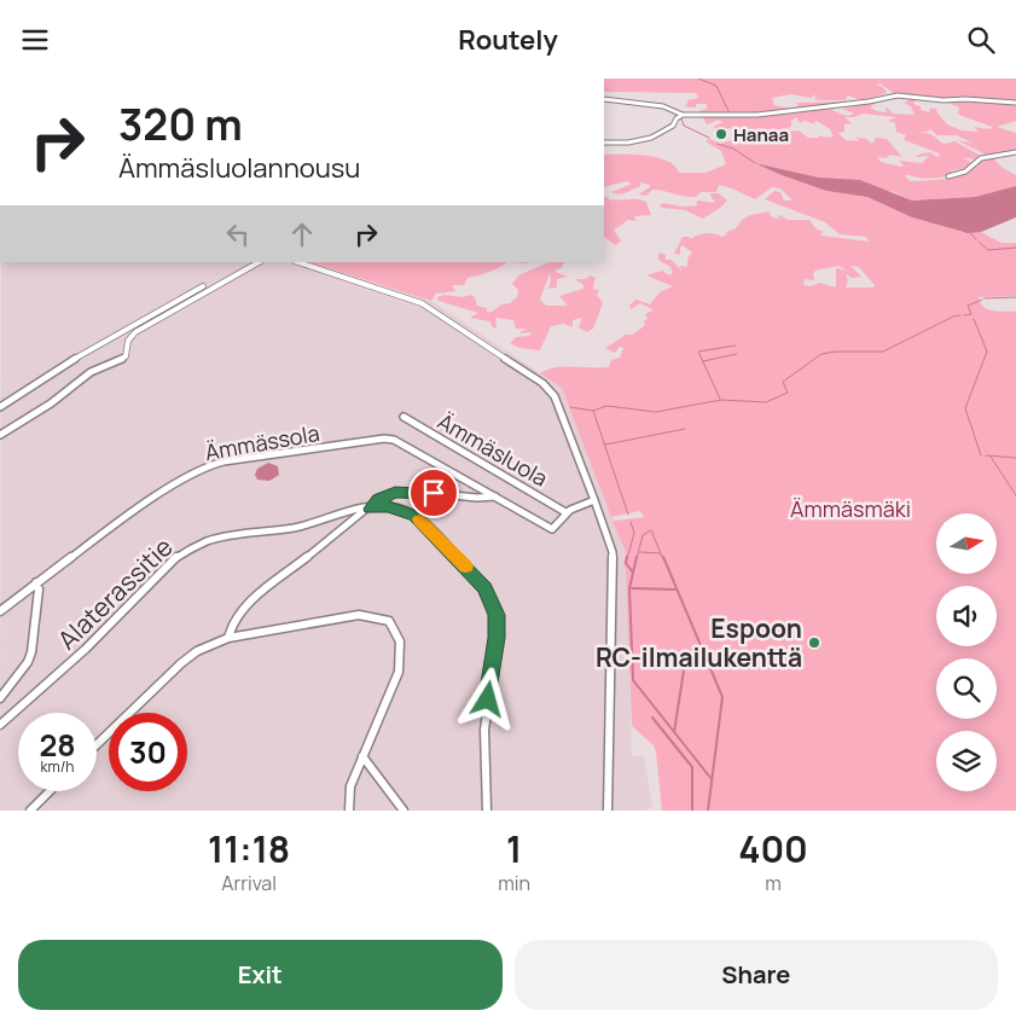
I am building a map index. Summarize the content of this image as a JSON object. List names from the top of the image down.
{
  "streets": {
    "street": ["Ämmässola", "Ämmäsluola", "Alaterassitie"]
  },
  "crossings": [
    ["Ämmässola", "Ämmäsluola"]
  ],
  "parks": ["Ämmäsmäki"],
  "places": ["Hanaa", "Espoon RC-ilmailukenttä"],
  "north": "right",
  "page": {
    "header": "Routely",
    "turn": ["320 m", "Ämmäsluolannousu"],
    "speed": "28 km/h",
    "limit": "30",
    "eta": [
      "11:18",
      "Arrival",
      "1",
      "min",
      "400",
      "m"
    ],
    "buttons": ["Exit", "Share"]
  }
}
